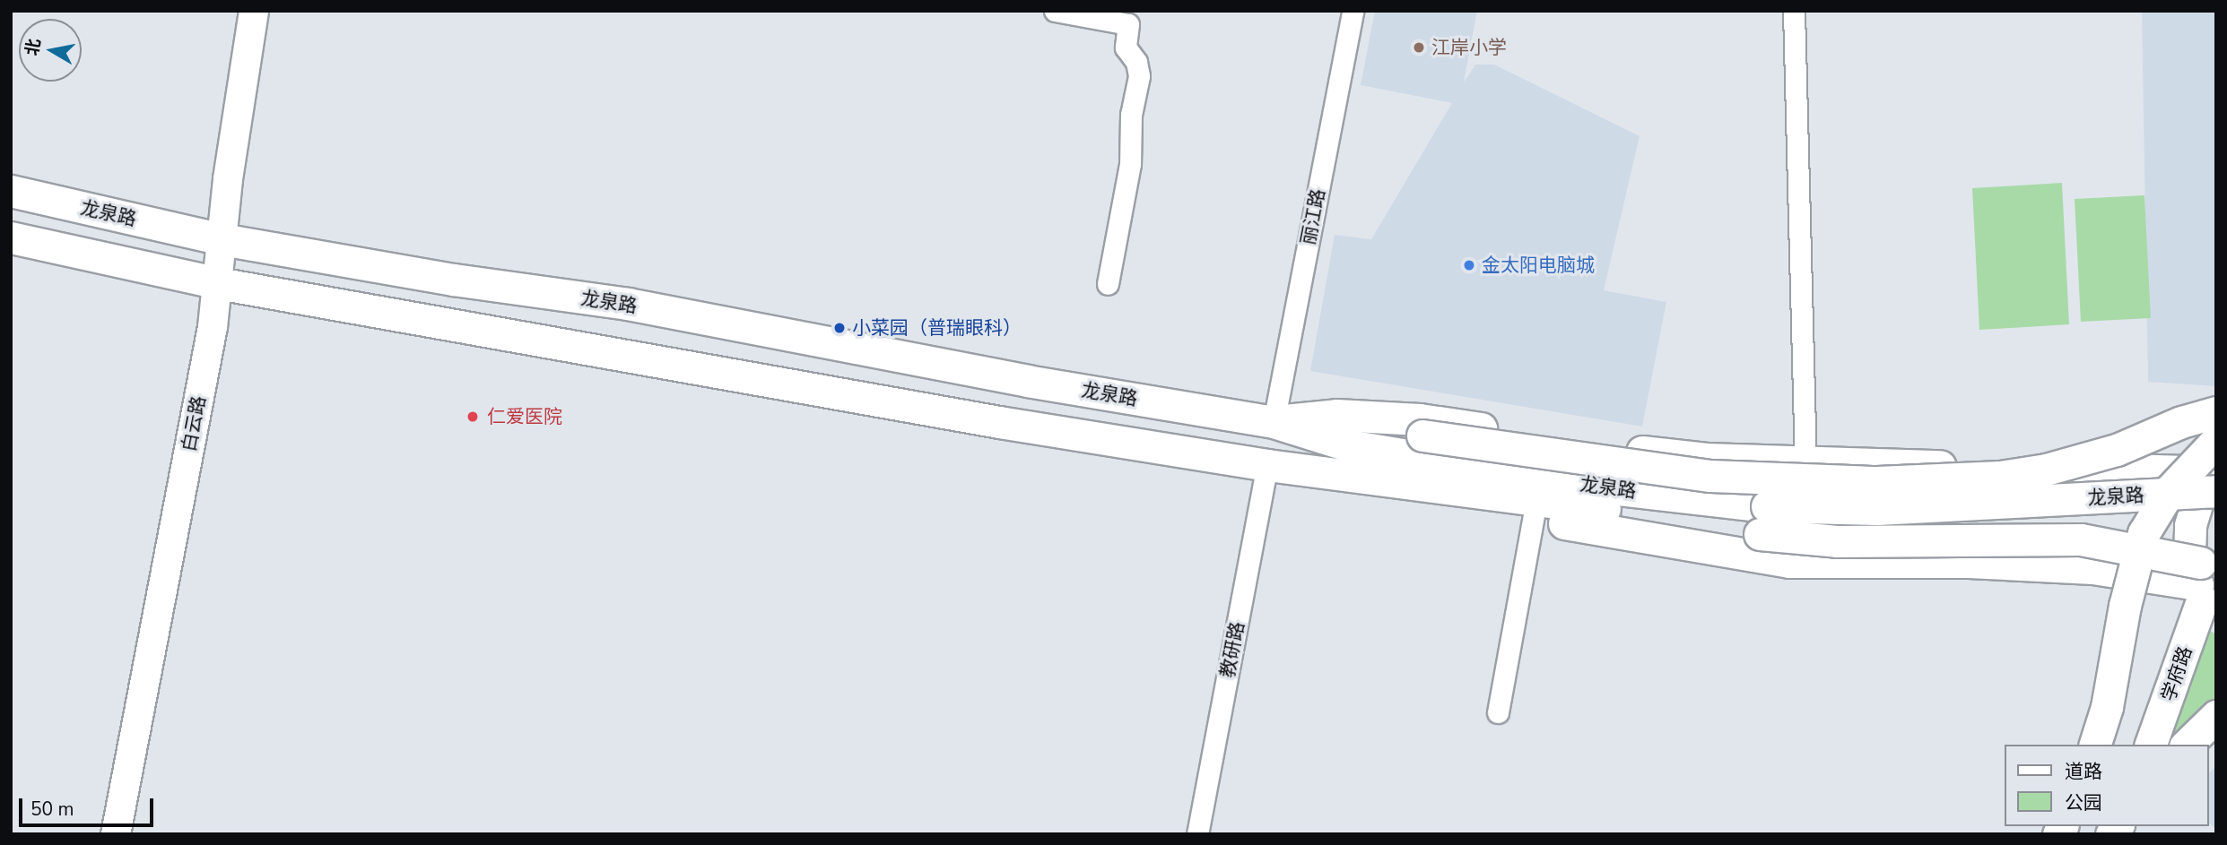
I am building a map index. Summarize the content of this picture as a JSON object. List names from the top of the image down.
{
  "streets": {
    "main road": ["龙泉路", "白云路", "学府路"],
    "street": ["丽江路", "教研路"]
  },
  "crossings": [
    ["龙泉路", "丽江路"],
    ["龙泉路", "白云路"],
    ["龙泉路", "教研路"]
  ],
  "places": [
    "江岸小学",
    "金太阳电脑城",
    "小菜园（普瑞眼科）",
    "仁爱医院"
  ],
  "legend": ["道路", "公园"],
  "scale_bar": "50 m",
  "north": "left"
}
